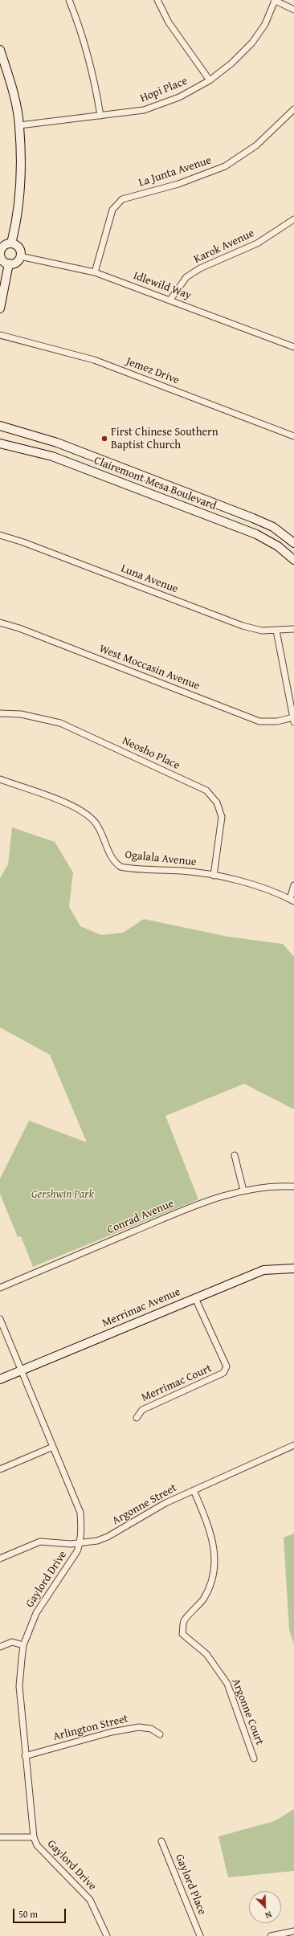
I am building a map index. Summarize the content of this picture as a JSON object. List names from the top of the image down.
{
  "streets": {
    "main road": ["Clairemont Mesa Boulevard", "Merrimac Avenue"],
    "street": [
      "Hopi Place",
      "La Junta Avenue",
      "Karok Avenue",
      "Idlewild Way",
      "Jemez Drive",
      "Luna Avenue",
      "West Moccasin Avenue",
      "Neosho Place",
      "Ogalala Avenue",
      "Conrad Avenue",
      "Merrimac Court",
      "Argonne Street",
      "Gaylord Drive",
      "Argonne Court",
      "Arlington Street",
      "Gaylord Place"
    ]
  },
  "crossings": [
    ["La Junta Avenue", "Idlewild Way"],
    ["Karok Avenue", "Idlewild Way"],
    ["Neosho Place", "Ogalala Avenue"],
    ["Merrimac Avenue", "Merrimac Court"],
    ["Merrimac Avenue", "Gaylord Drive"],
    ["Argonne Street", "Gaylord Drive"],
    ["Argonne Street", "Argonne Court"],
    ["Gaylord Drive", "Arlington Street"]
  ],
  "parks": ["Gershwin Park"],
  "places": ["First Chinese Southern Baptist Church"],
  "scale_bar": "50 m",
  "north": "bottom right"
}
